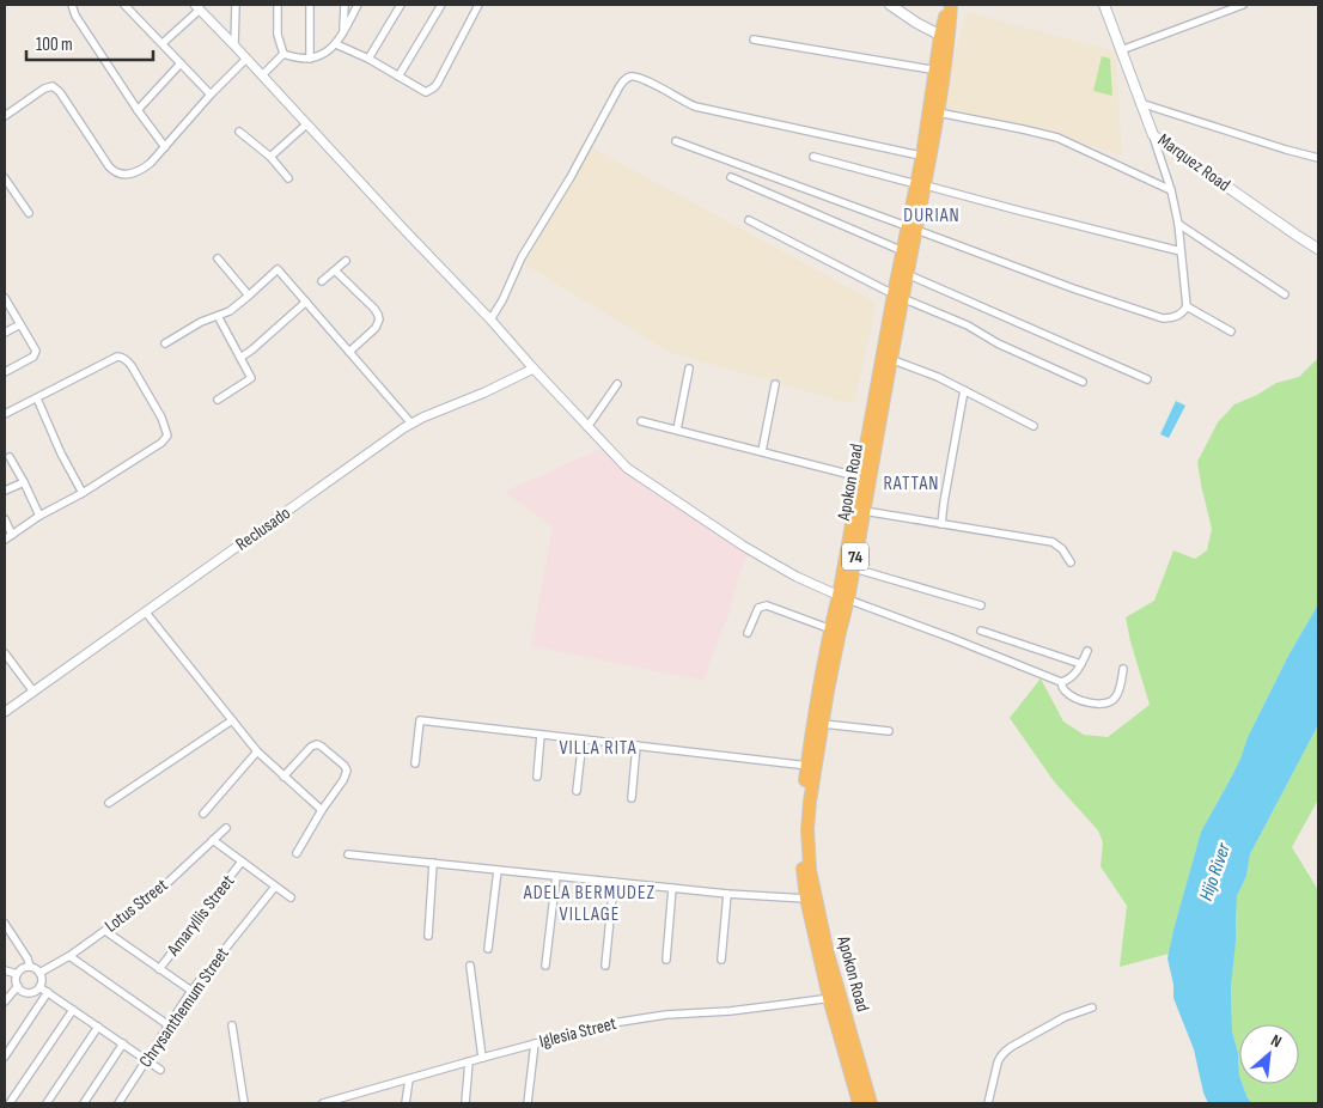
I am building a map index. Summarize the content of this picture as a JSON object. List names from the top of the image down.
{
  "streets": {
    "highway": ["Apokon Road", "74"],
    "main road": ["Marquez Road"],
    "street": [
      "Reclusado",
      "Lotus Street",
      "Amaryllis Street",
      "Chrysanthemum Street",
      "Iglesia Street"
    ]
  },
  "crossings": [
    ["Apokon Road", "Iglesia Street"]
  ],
  "districts": [
    "DURIAN",
    "RATTAN",
    "VILLA RITA",
    "ADELA BERMUDEZ VILLAGE"
  ],
  "water": ["Hijo River"],
  "scale_bar": "100 m",
  "north": "top right"
}
